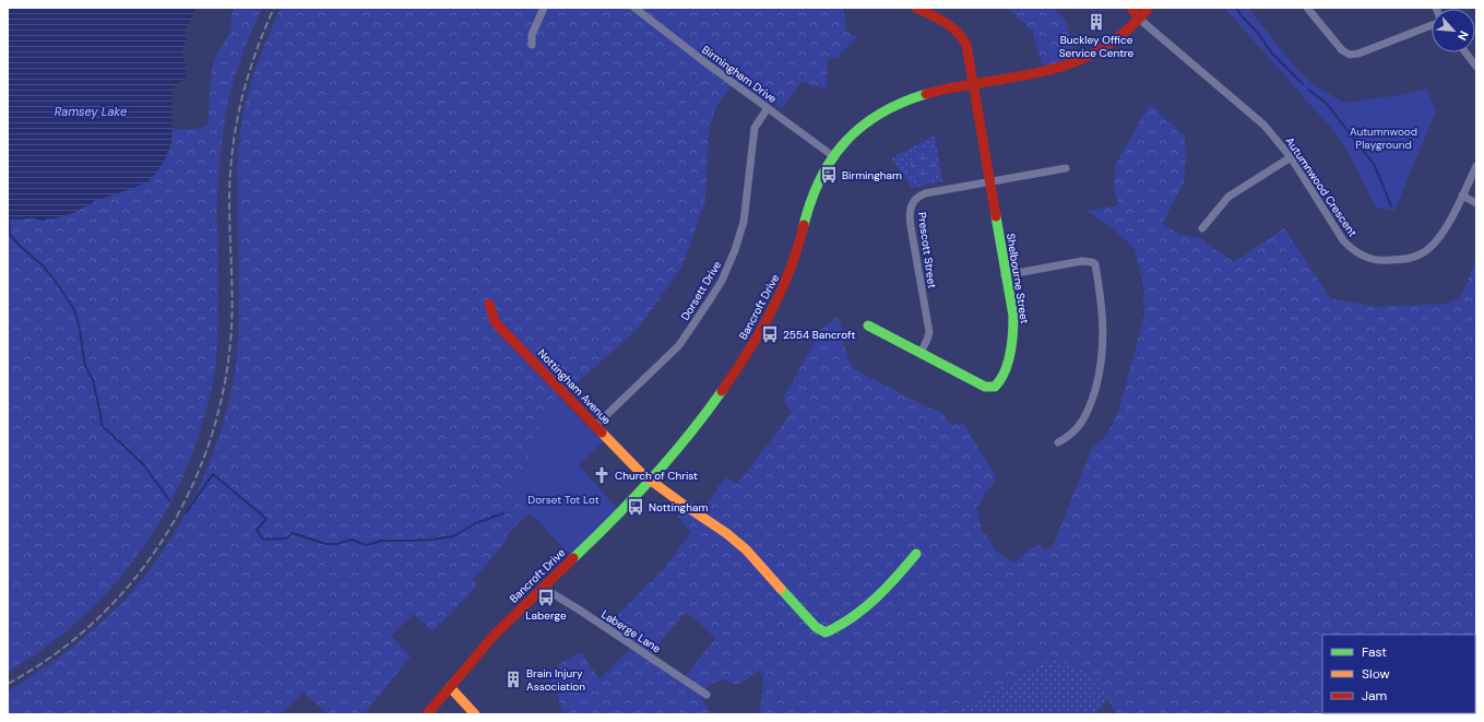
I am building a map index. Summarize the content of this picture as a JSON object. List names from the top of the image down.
{
  "streets": {
    "street": [
      "Birmingham Drive",
      "Autumnwood Crescent",
      "Prescott Street",
      "Shelbourne Street",
      "Dorsett Drive",
      "Bancroft Drive",
      "Nottingham Avenue",
      "Laberge Lane"
    ]
  },
  "crossings": [
    ["Birmingham Drive", "Dorsett Drive"],
    ["Birmingham Drive", "Bancroft Drive"],
    ["Autumnwood Crescent", "Bancroft Drive"],
    ["Prescott Street", "Shelbourne Street"],
    ["Shelbourne Street", "Bancroft Drive"],
    ["Dorsett Drive", "Nottingham Avenue"],
    ["Bancroft Drive", "Nottingham Avenue"],
    ["Bancroft Drive", "Laberge Lane"]
  ],
  "water": ["Ramsey Lake"],
  "parks": ["Autumnwood Playground", "Dorset Tot Lot"],
  "places": {
    "building": ["Buckley Office Service Centre", "Brain Injury Association"],
    "bus stop": [
      "Birmingham",
      "2554 Bancroft",
      "Nottingham",
      "Laberge"
    ],
    "church": ["Church of Christ"]
  },
  "legend": ["Fast", "Slow", "Jam"],
  "north": "bottom right"
}
